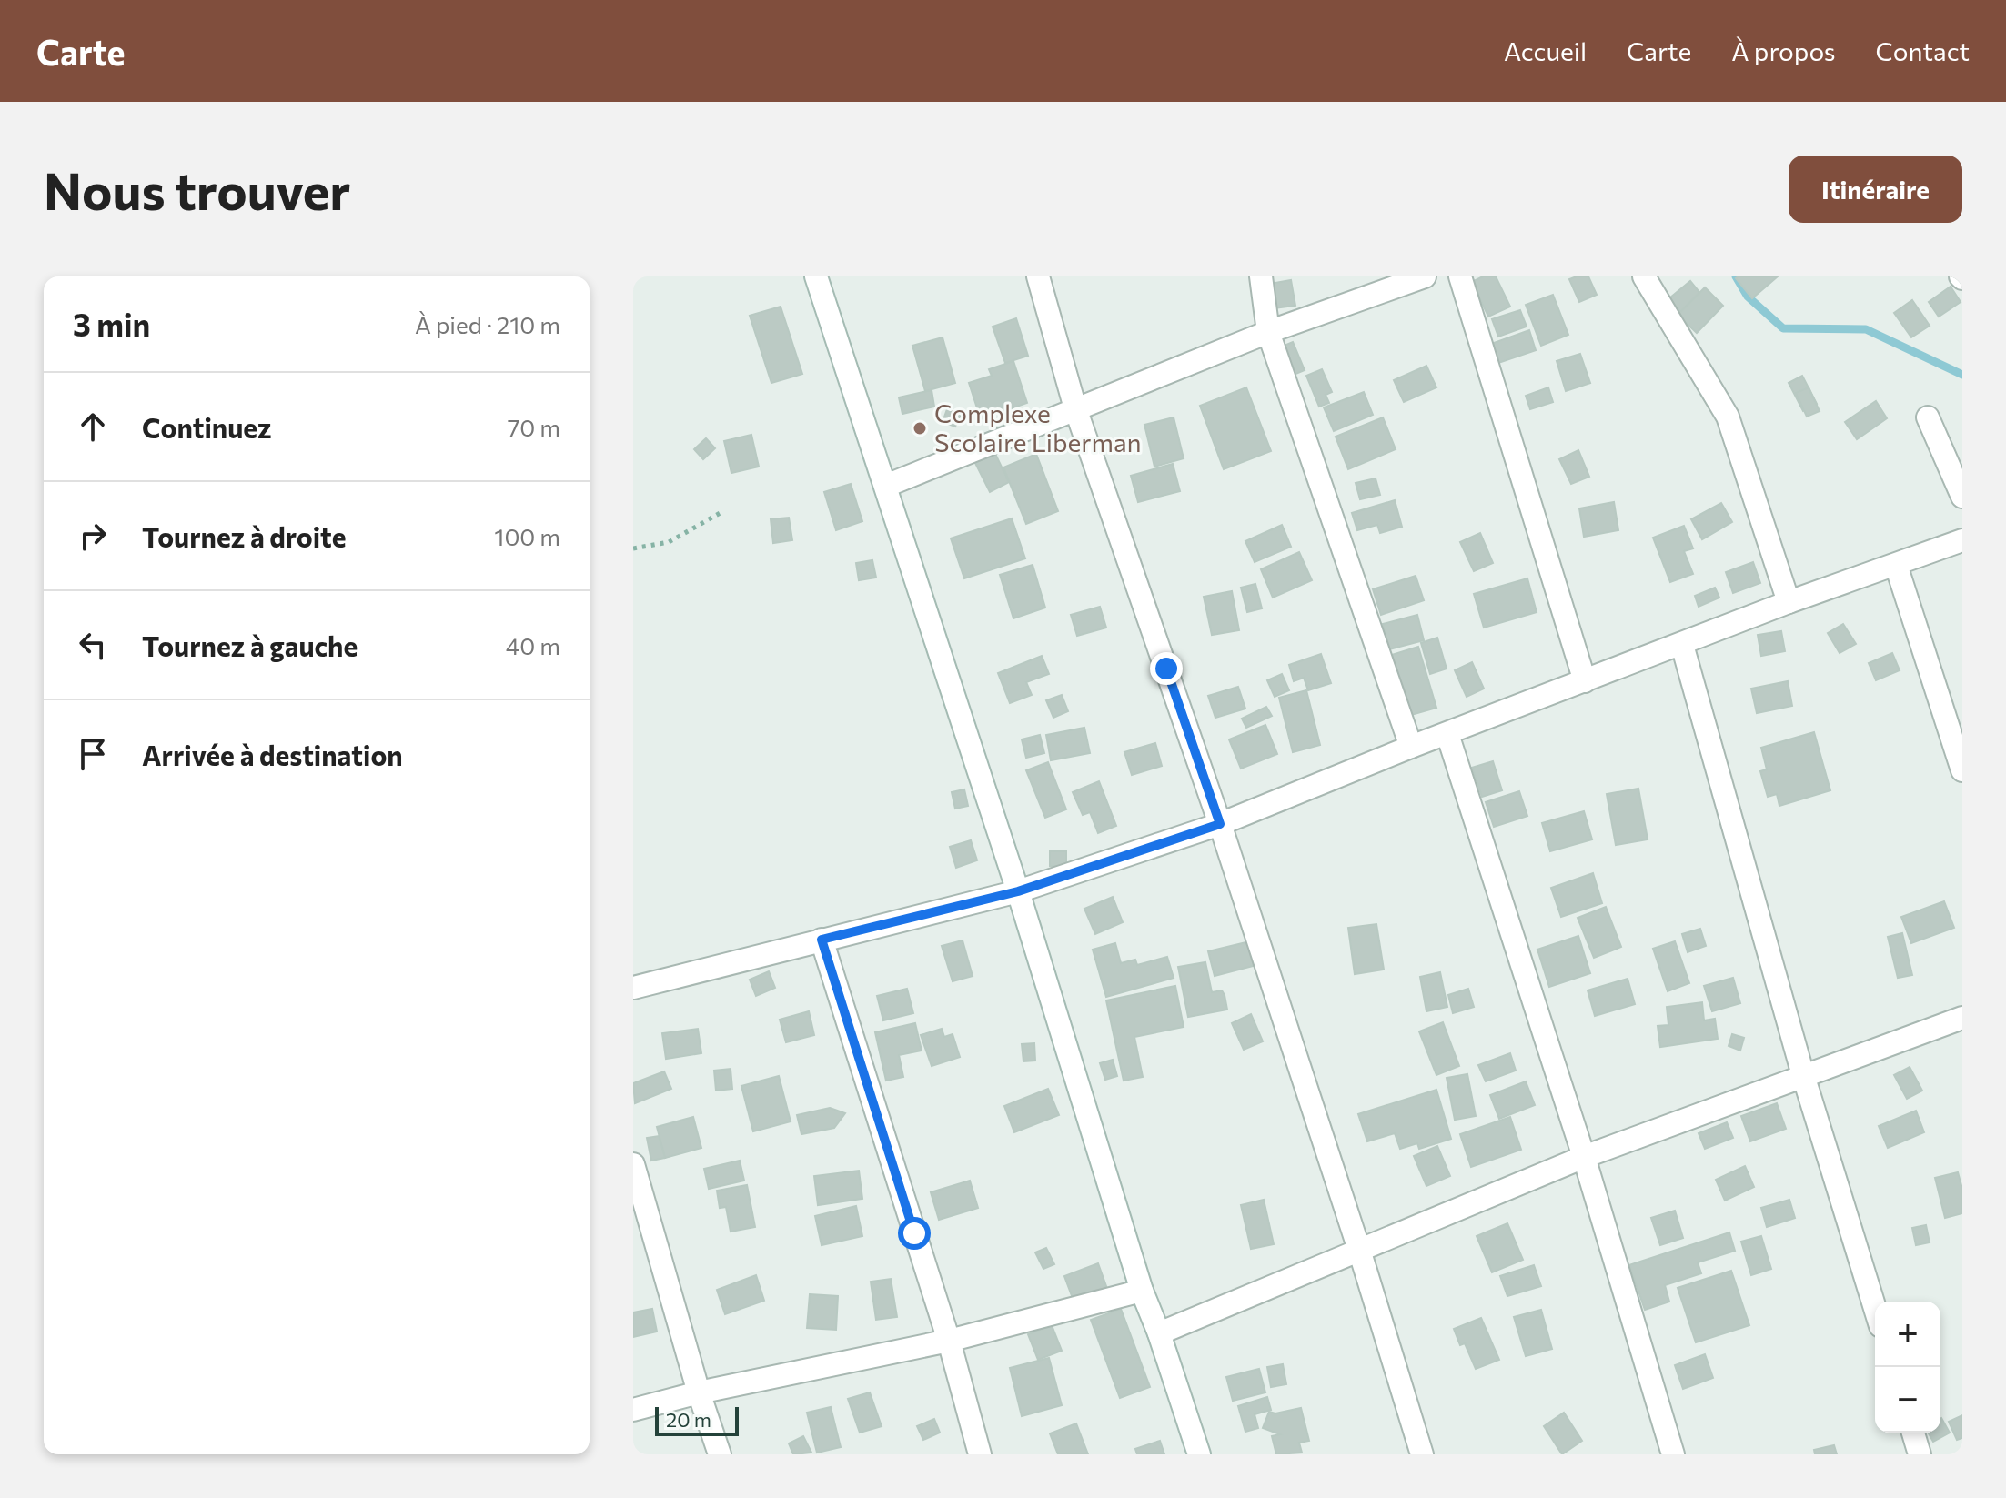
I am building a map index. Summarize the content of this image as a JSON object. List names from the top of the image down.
{
  "places": ["Complexe Scolaire Liberman"],
  "scale_bar": "20 m",
  "page": {
    "header": "Carte",
    "nav": [
      "Accueil",
      "Carte",
      "À propos",
      "Contact"
    ],
    "buttons": "Itinéraire",
    "title": "Nous trouver",
    "heading": ["3 min", "À pied · 210 m"],
    "list": [
      ["Continuez", "70 m"],
      ["Tournez à droite", "100 m"],
      ["Tournez à gauche", "40 m"],
      "Arrivée à destination"
    ],
    "map_buttons": ["+", "−"],
    "scale": "20 m"
  }
}
